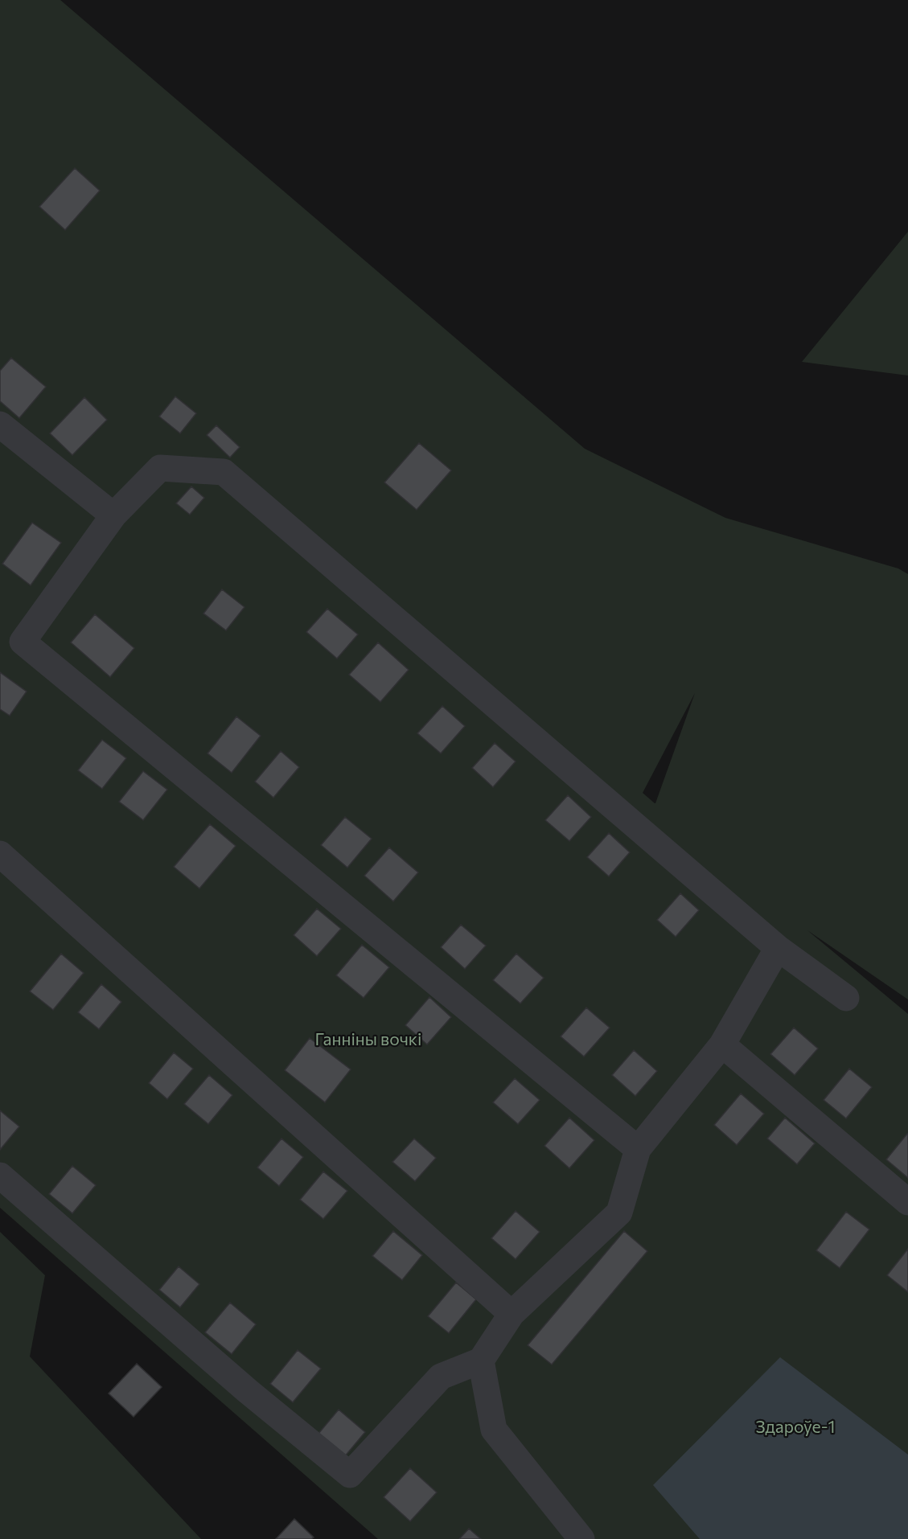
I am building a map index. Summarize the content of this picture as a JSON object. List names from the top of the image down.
{
  "parks": ["Ганніны вочкі", "Здароўе-1"]
}
